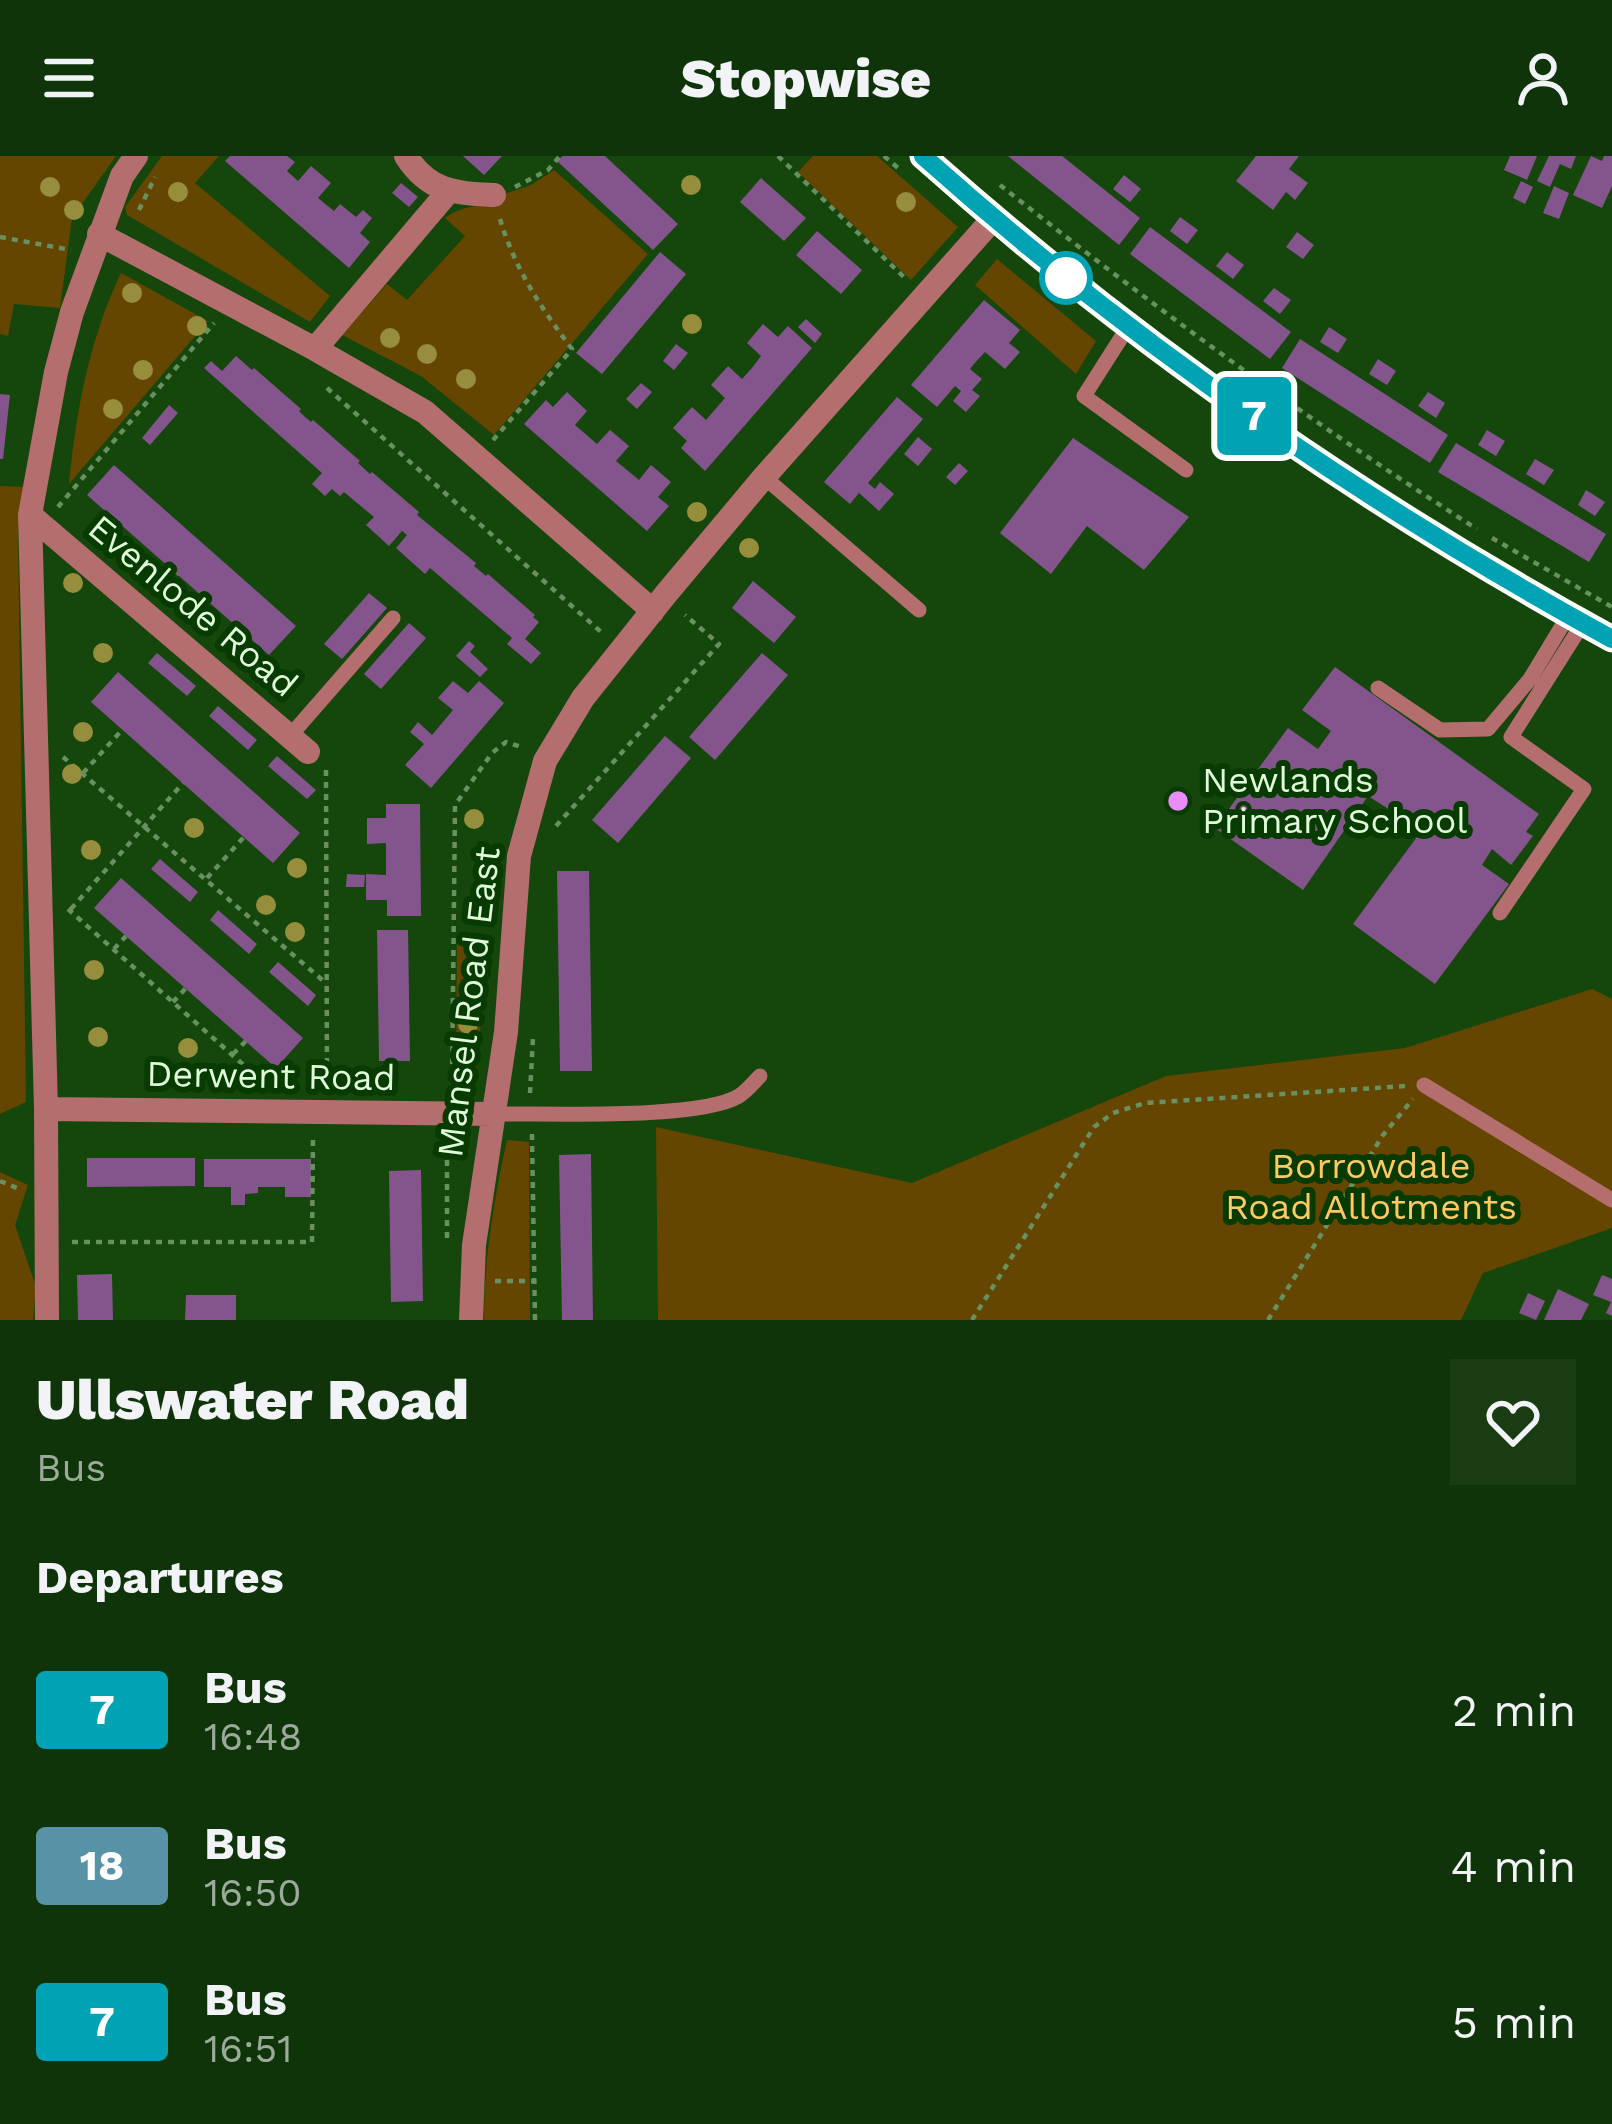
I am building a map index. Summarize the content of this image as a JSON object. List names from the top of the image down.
{
  "streets": {
    "street": ["Evenlode Road", "Mansel Road East", "Derwent Road"]
  },
  "crossings": [
    ["Evenlode Road", "Derwent Road"],
    ["Mansel Road East", "Derwent Road"]
  ],
  "parks": ["Borrowdale Road Allotments"],
  "places": ["Newlands Primary School"],
  "lines": ["bus line 7"],
  "page": {
    "header": "Stopwise",
    "on_map": "7",
    "heading": [
      ["Ullswater Road", "Bus"],
      "Departures"
    ],
    "list": [
      {
        "mark": "7",
        "name": "Bus",
        "note": "16:48",
        "value": "2 min"
      },
      {
        "mark": "18",
        "name": "Bus",
        "note": "16:50",
        "value": "4 min"
      },
      {
        "mark": "7",
        "name": "Bus",
        "note": "16:51",
        "value": "5 min"
      }
    ]
  }
}
